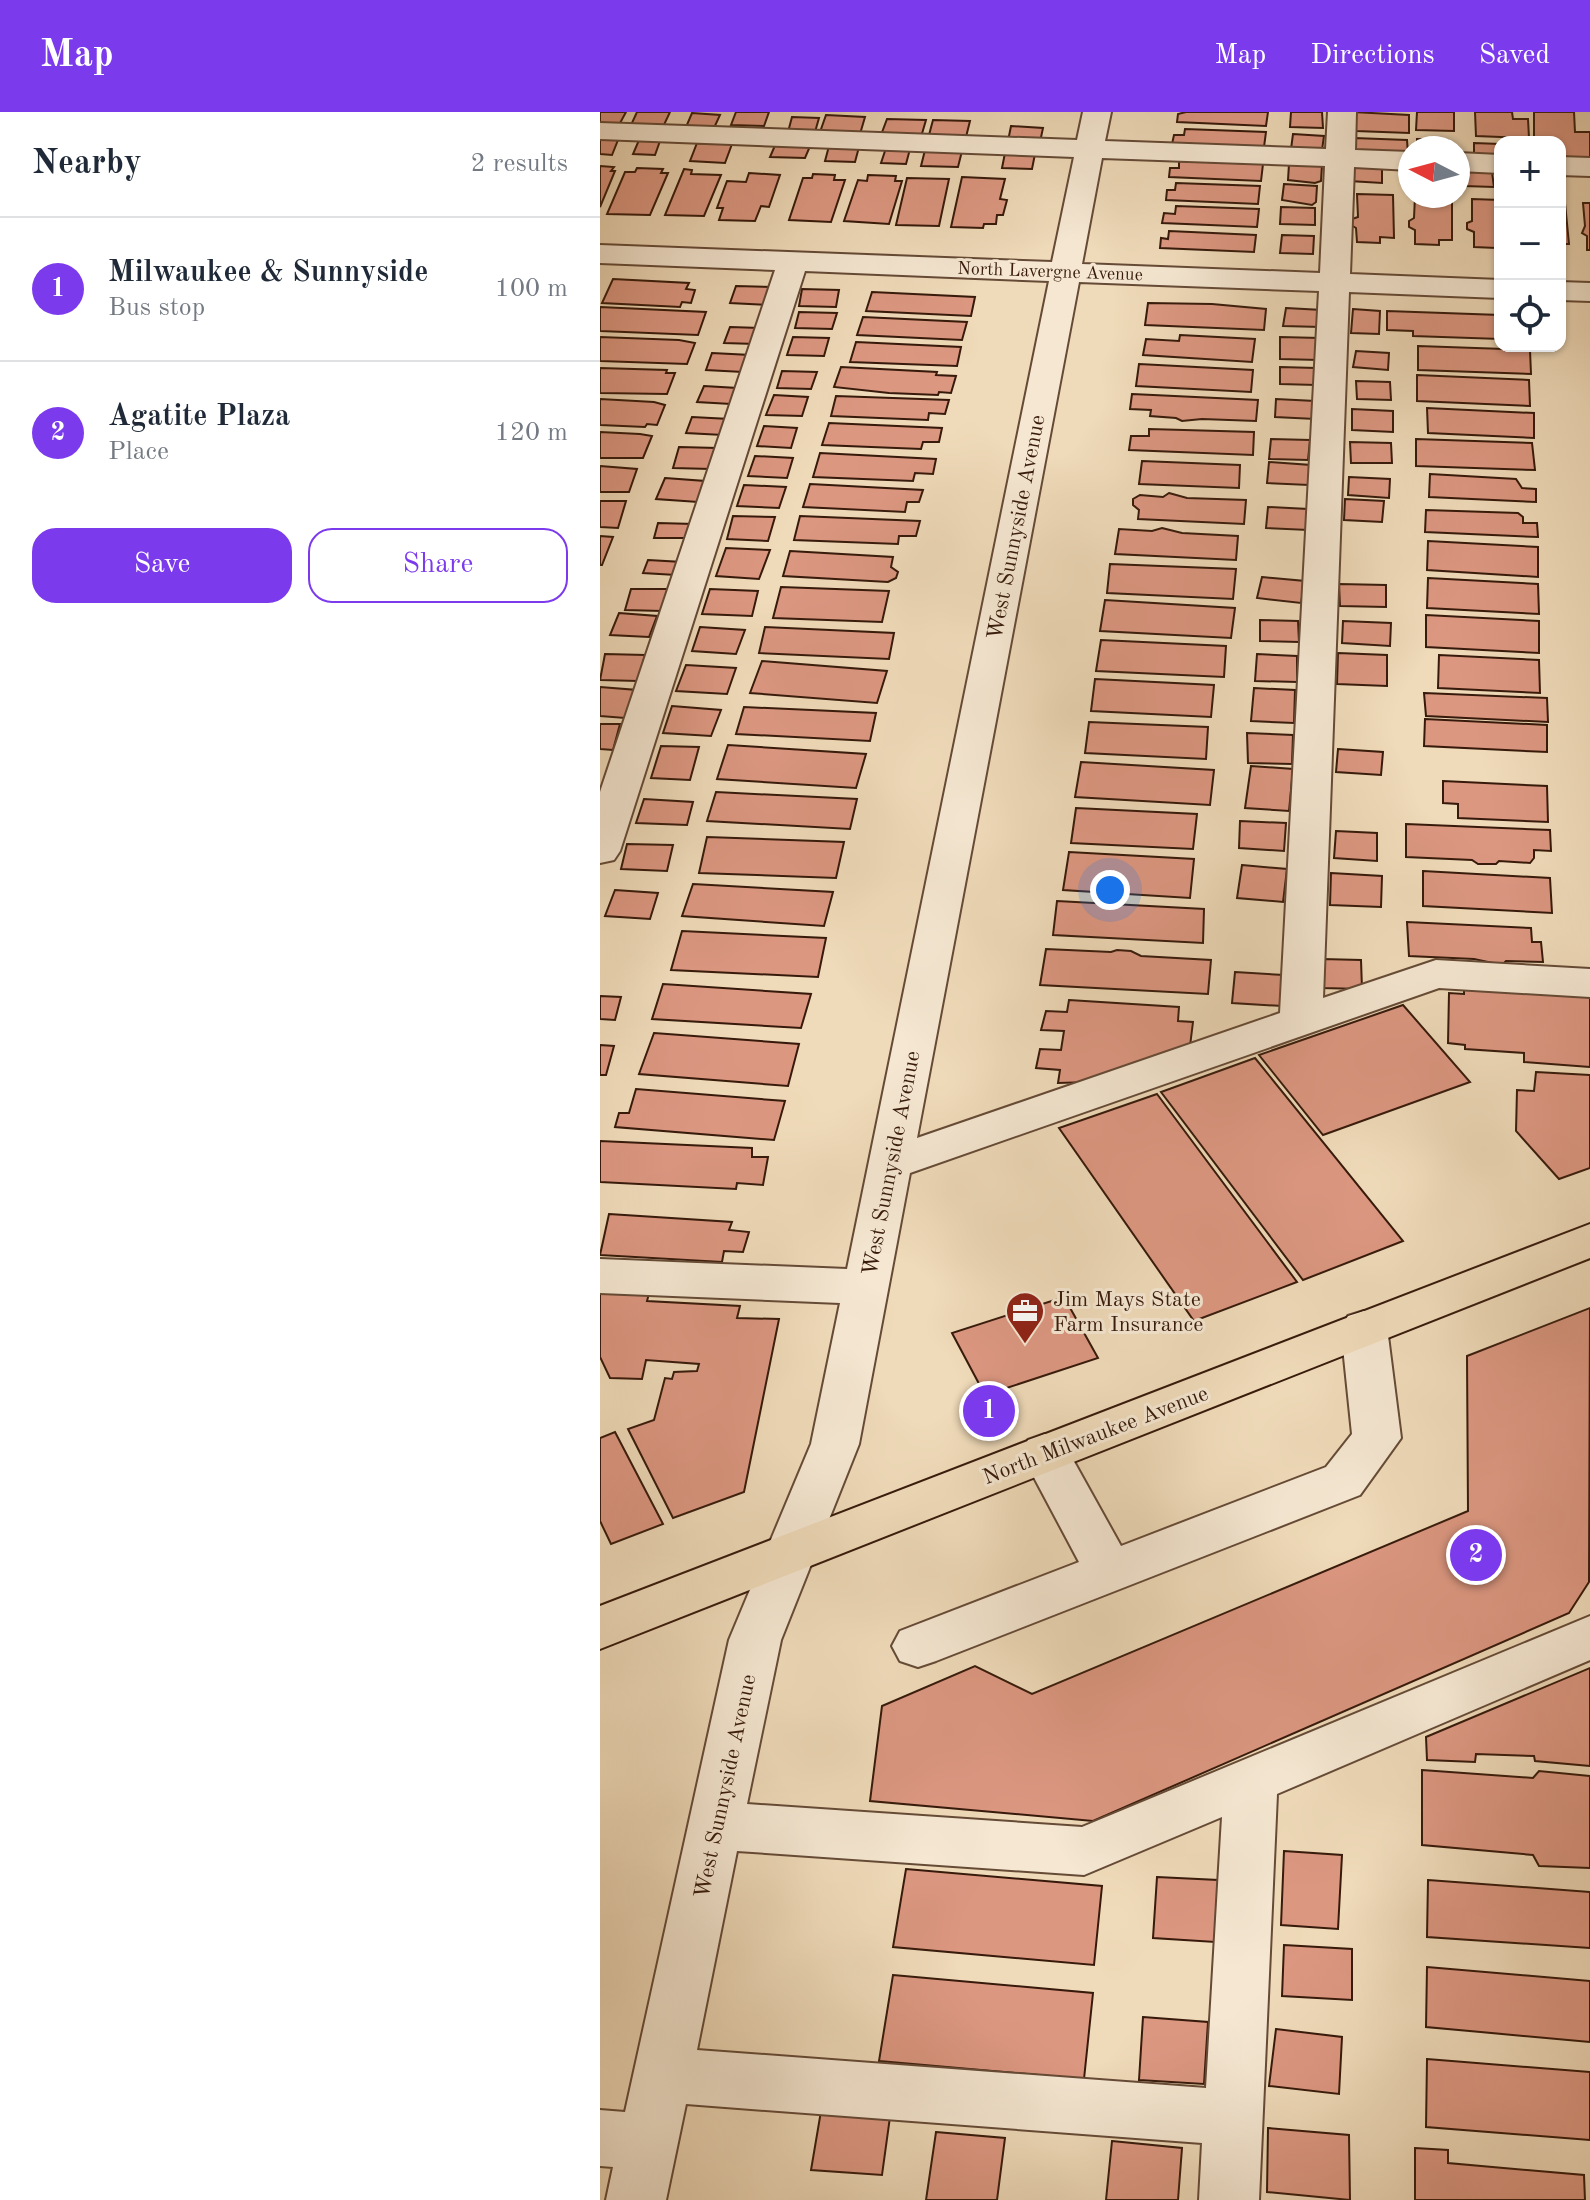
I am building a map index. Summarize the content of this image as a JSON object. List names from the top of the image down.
{
  "streets": {
    "main road": ["North Milwaukee Avenue"],
    "street": ["North Lavergne Avenue", "West Sunnyside Avenue"]
  },
  "crossings": [
    ["North Lavergne Avenue", "West Sunnyside Avenue"],
    ["West Sunnyside Avenue", "North Milwaukee Avenue"]
  ],
  "places": {
    "office": ["Jim Mays State Farm Insurance"]
  },
  "north": "left",
  "page": {
    "header": "Map",
    "nav": ["Map", "Directions", "Saved"],
    "heading": ["Nearby", "2 results"],
    "map_buttons": ["+", "−"],
    "list": [
      {
        "mark": "1",
        "name": "Milwaukee & Sunnyside",
        "note": "Bus stop",
        "value": "100 m"
      },
      {
        "mark": "2",
        "name": "Agatite Plaza",
        "note": "Place",
        "value": "120 m"
      }
    ],
    "buttons": ["Save", "Share"],
    "pins": ["1", "2"]
  }
}
